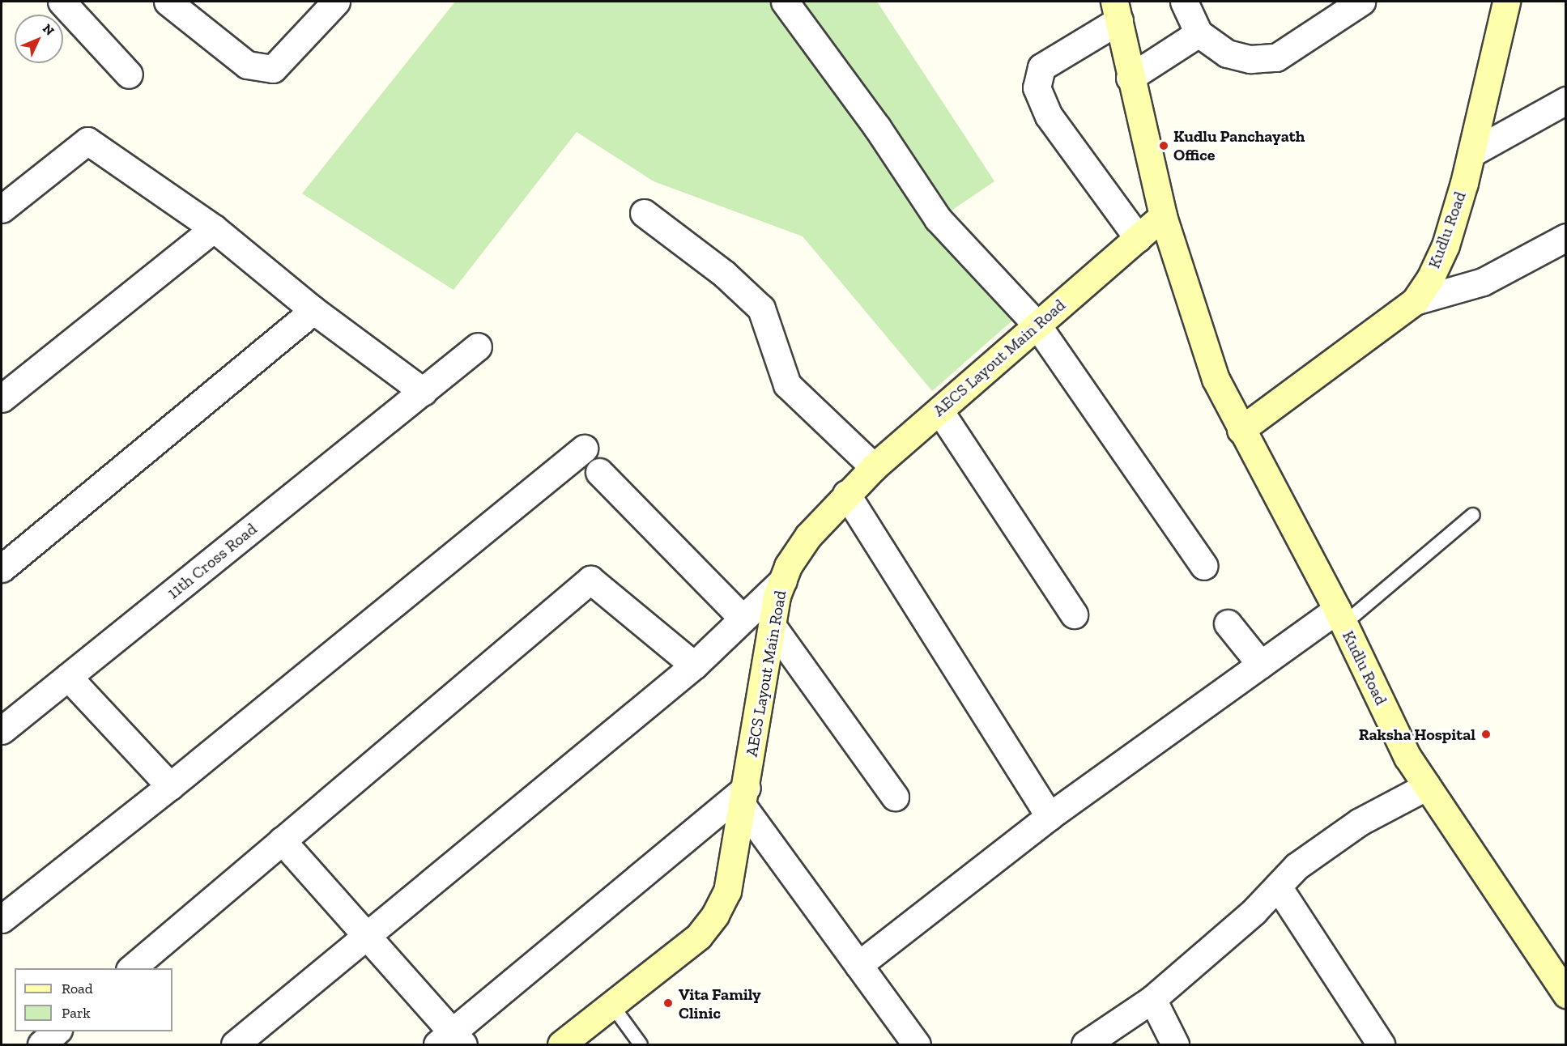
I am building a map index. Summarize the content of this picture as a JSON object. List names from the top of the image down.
{
  "streets": {
    "street": ["Kudlu Road", "AECS Layout Main Road", "11th Cross Road"]
  },
  "crossings": [
    ["Kudlu Road", "AECS Layout Main Road"]
  ],
  "places": ["Kudlu Panchayath Office", "Raksha Hospital", "Vita Family Clinic"],
  "legend": ["Road", "Park"],
  "north": "top right"
}
